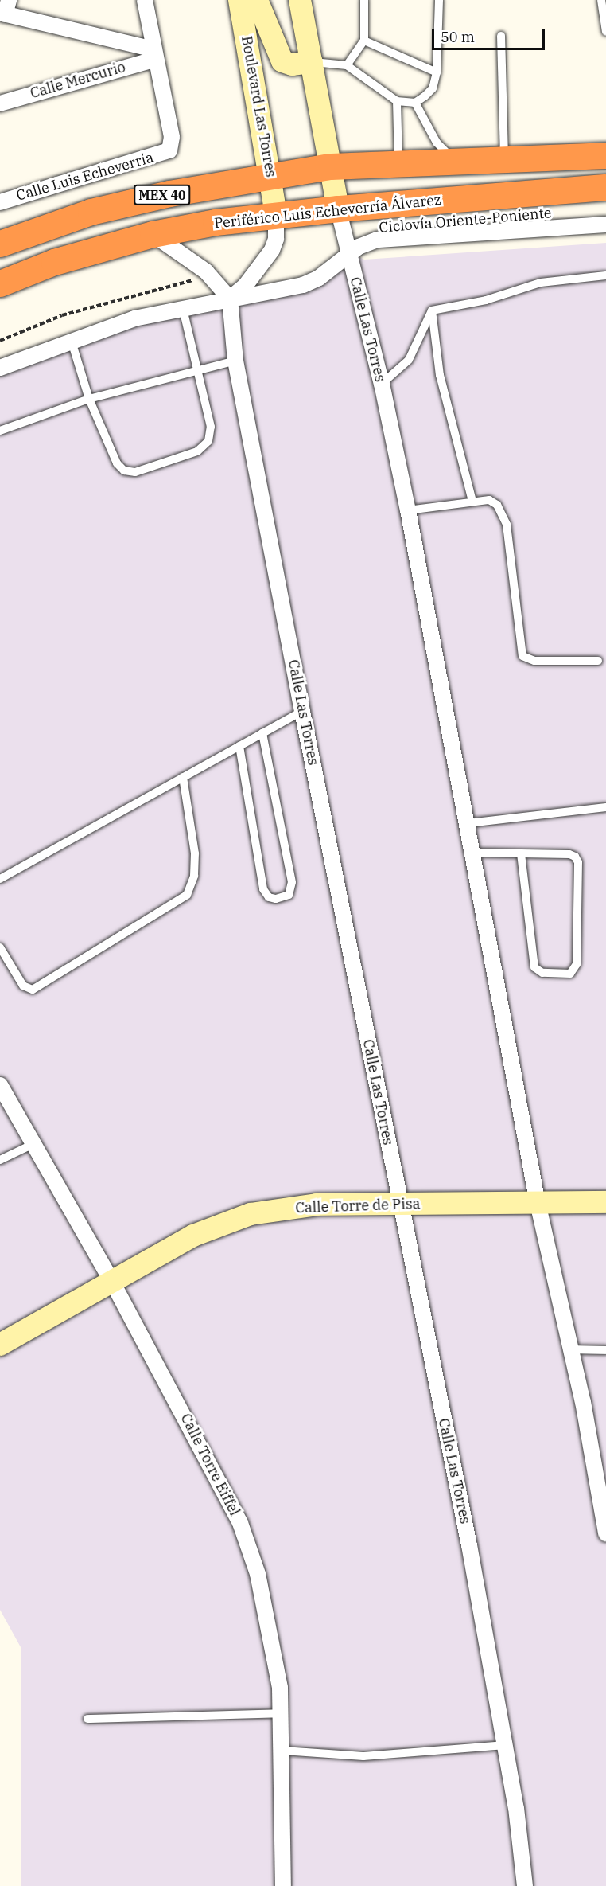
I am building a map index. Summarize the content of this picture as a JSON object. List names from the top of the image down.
{
  "streets": {
    "highway": ["MEX 40", "Periférico Luis Echeverría Álvarez"],
    "street": [
      "Calle Mercurio",
      "Boulevard Las Torres",
      "Calle Luis Echeverría",
      "Calle Las Torres",
      "Calle Torre de Pisa",
      "Calle Torre Eiffel"
    ]
  },
  "crossings": [
    ["Calle Mercurio", "Calle Luis Echeverría"],
    ["Boulevard Las Torres", "MEX 40"],
    ["Boulevard Las Torres", "Periférico Luis Echeverría Álvarez"],
    ["MEX 40", "Calle Las Torres"],
    ["Periférico Luis Echeverría Álvarez", "Calle Las Torres"],
    ["Calle Las Torres", "Calle Torre de Pisa"],
    ["Calle Torre de Pisa", "Calle Torre Eiffel"]
  ],
  "scale_bar": "50 m"
}
